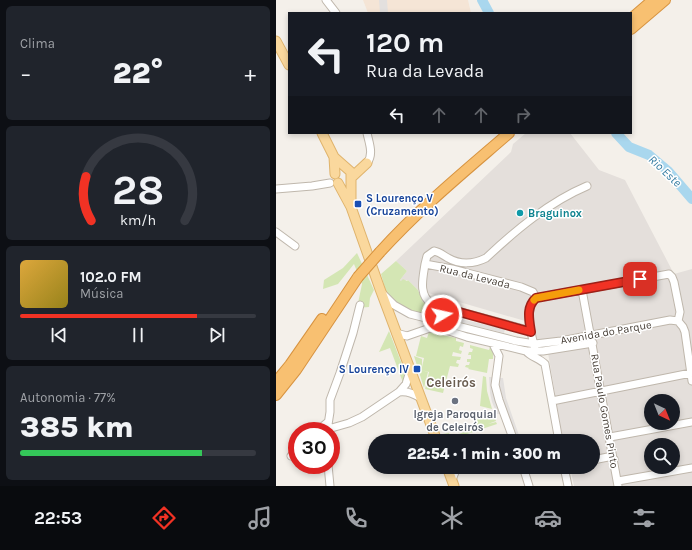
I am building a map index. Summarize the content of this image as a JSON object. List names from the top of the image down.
{
  "streets": {
    "street": ["Rua da Levada", "Avenida do Parque", "Rua Paulo Gomes Pinto"]
  },
  "crossings": [
    ["Avenida do Parque", "Rua Paulo Gomes Pinto"]
  ],
  "districts": ["Celeirós"],
  "water": ["Rio Este"],
  "places": {
    "transit": ["S Lourenço V (Cruzamento)", "S Lourenço IV"],
    "other": ["Braguinox", "Igreja Paroquial de Celeirós"]
  },
  "north": "bottom right",
  "page": {
    "tile": [
      "Clima",
      ["Autonomia · 77%", "385 km"]
    ],
    "turn": ["120 m", "Rua da Levada"],
    "heat": ["−", "22°", "+"],
    "song": ["102.0 FM", "Música"],
    "limit": "30",
    "trip": "22:54 · 1 min · 300 m",
    "tabs": "22:53",
    "gauge": ["28", "km/h"]
  }
}
